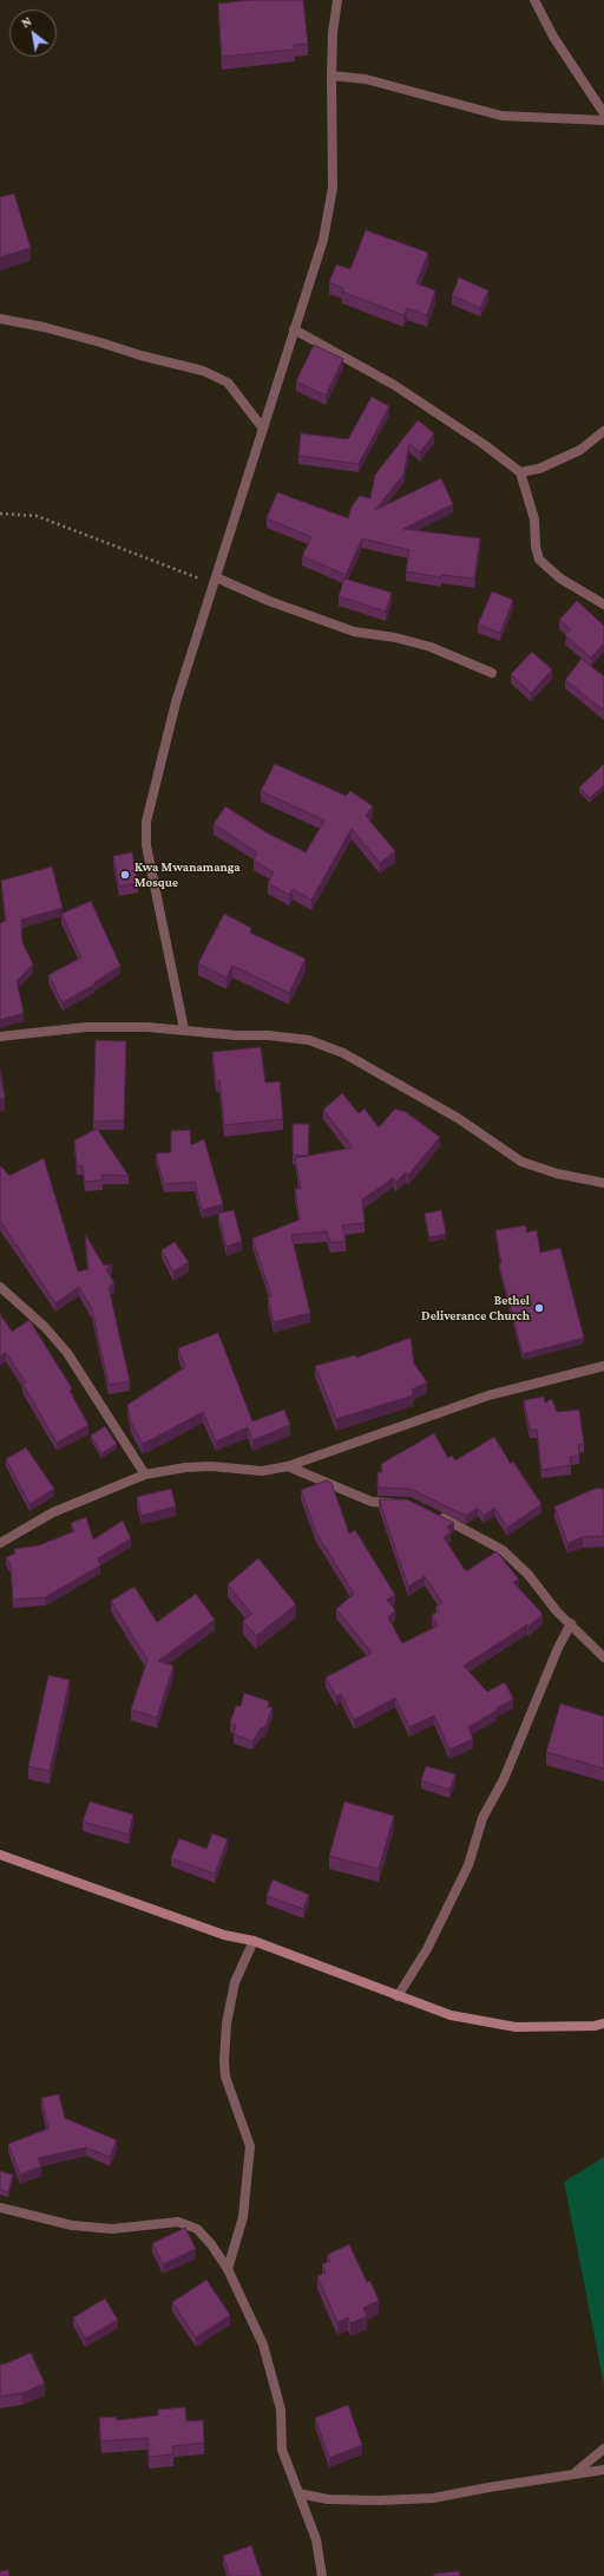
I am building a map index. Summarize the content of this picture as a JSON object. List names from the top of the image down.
{
  "places": ["Kwa Mwanamanga Mosque", "Bethel Deliverance Church"],
  "north": "top left"
}
